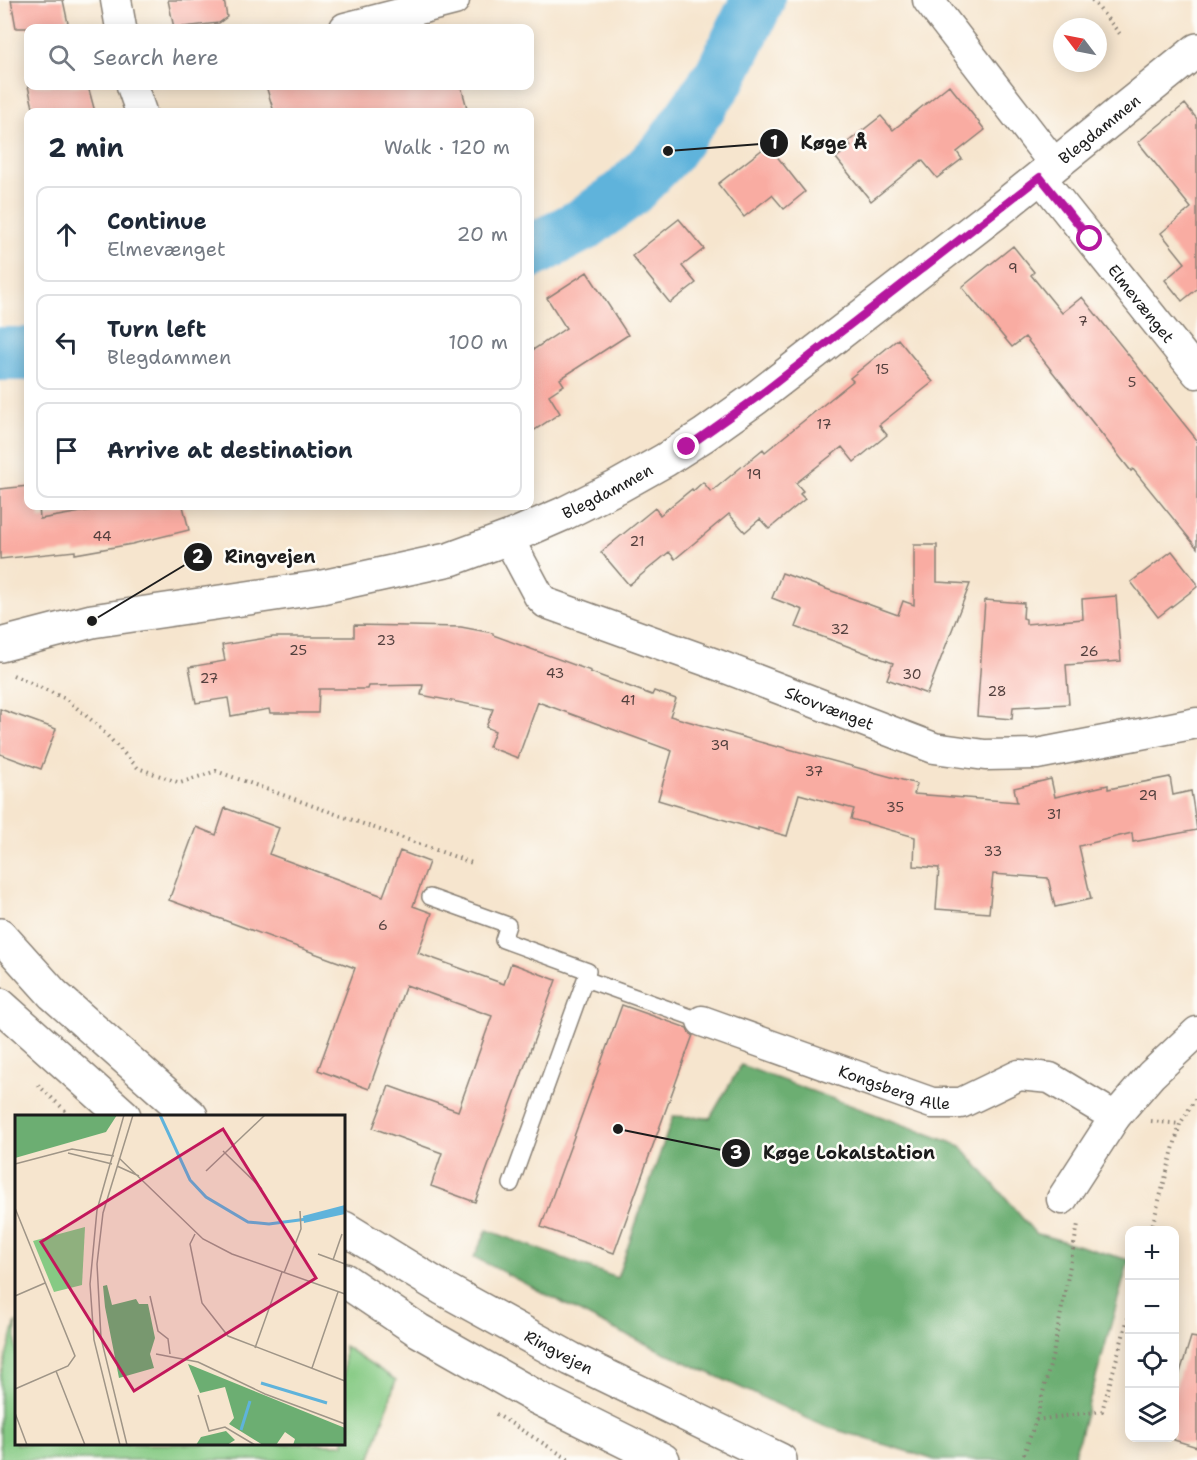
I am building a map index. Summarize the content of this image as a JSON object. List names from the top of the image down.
{
  "streets": {
    "street": [
      "Blegdammen",
      "Elmevænget",
      "Skovvænget",
      "Kongsberg Alle",
      "Ringvejen"
    ]
  },
  "crossings": [
    ["Blegdammen", "Elmevænget"],
    ["Blegdammen", "Skovvænget"]
  ],
  "places": ["Køge Å", "Ringvejen", "Køge Lokalstation"],
  "house_numbers": [
    "9",
    "7",
    "15",
    "5",
    "17",
    "19",
    "44",
    "21",
    "32",
    "23",
    "25",
    "26",
    "43",
    "30",
    "27",
    "28",
    "41",
    "39",
    "37",
    "29",
    "35",
    "31",
    "33",
    "6"
  ],
  "north": "top left",
  "page": {
    "search": "Search here",
    "heading": ["2 min", "Walk · 120 m"],
    "list": [
      ["Continue", "Elmevænget", "20 m"],
      ["Turn left", "Blegdammen", "100 m"],
      "Arrive at destination"
    ],
    "map_buttons": ["+", "−"]
  }
}
